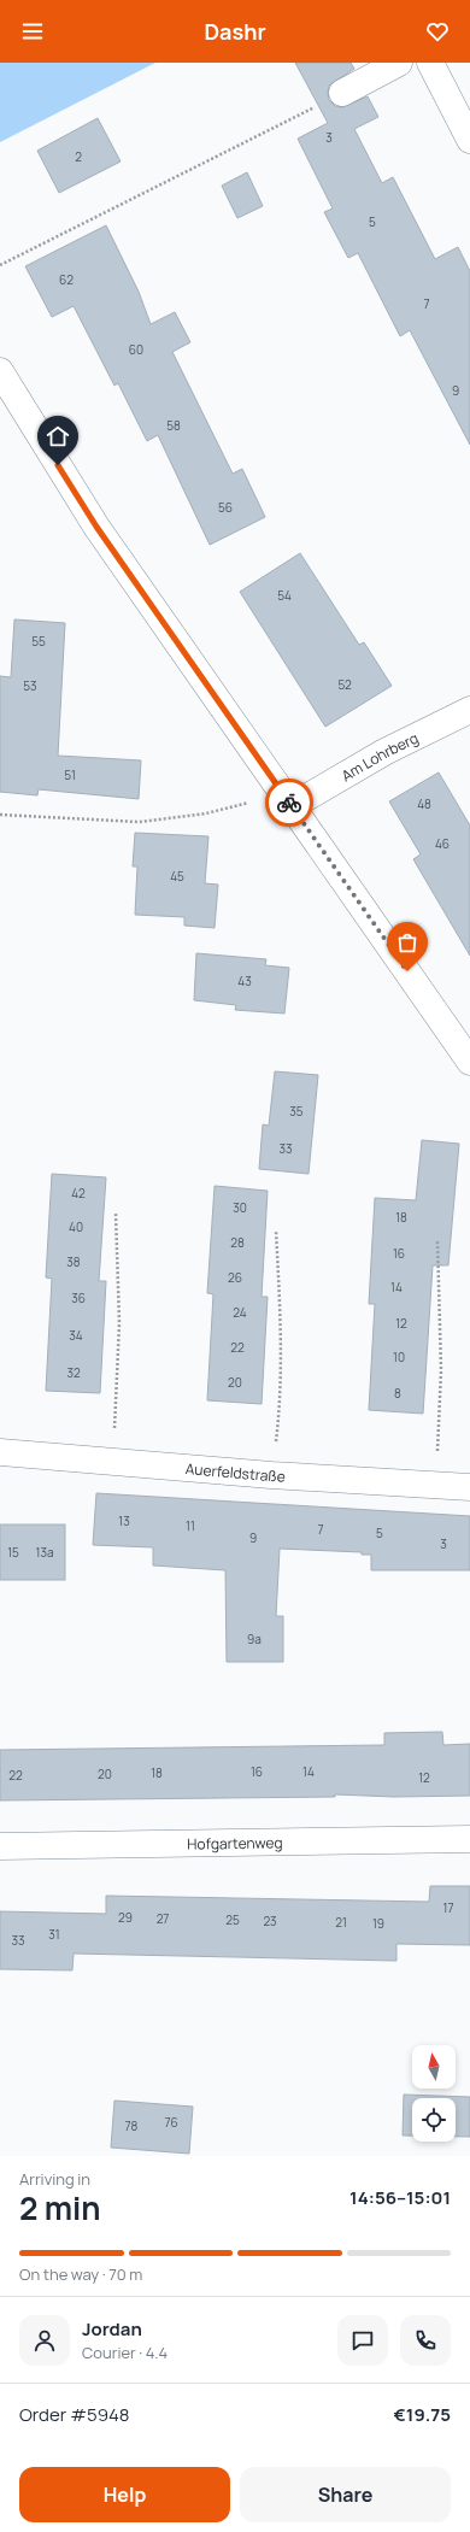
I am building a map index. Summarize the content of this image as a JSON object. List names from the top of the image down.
{
  "streets": {
    "street": ["Am Lohrberg", "Auerfeldstraße", "Hofgartenweg"]
  },
  "house_numbers": [
    "3",
    "2",
    "5",
    "62",
    "7",
    "60",
    "9",
    "58",
    "56",
    "54",
    "55",
    "52",
    "53",
    "51",
    "48",
    "46",
    "45",
    "43",
    "35",
    "33",
    "42",
    "30",
    "18",
    "40",
    "28",
    "16",
    "38",
    "26",
    "14",
    "36",
    "24",
    "12",
    "34",
    "22",
    "10",
    "32",
    "20",
    "8",
    "13",
    "11",
    "7",
    "5",
    "9",
    "3",
    "15",
    "13a",
    "9a",
    "16",
    "14",
    "18",
    "20",
    "22",
    "12",
    "17",
    "29",
    "27",
    "25",
    "23",
    "21",
    "19",
    "31",
    "33",
    "76",
    "78"
  ],
  "north": "top",
  "page": {
    "header": "Dashr",
    "heading": ["2 min", "Arriving in", "14:56–15:01"],
    "panel": [
      "Jordan",
      "Courier · 4.4",
      "Order #5948",
      "€19.75"
    ],
    "bar": "On the way · 70 m",
    "buttons": ["Help", "Share"]
  }
}
